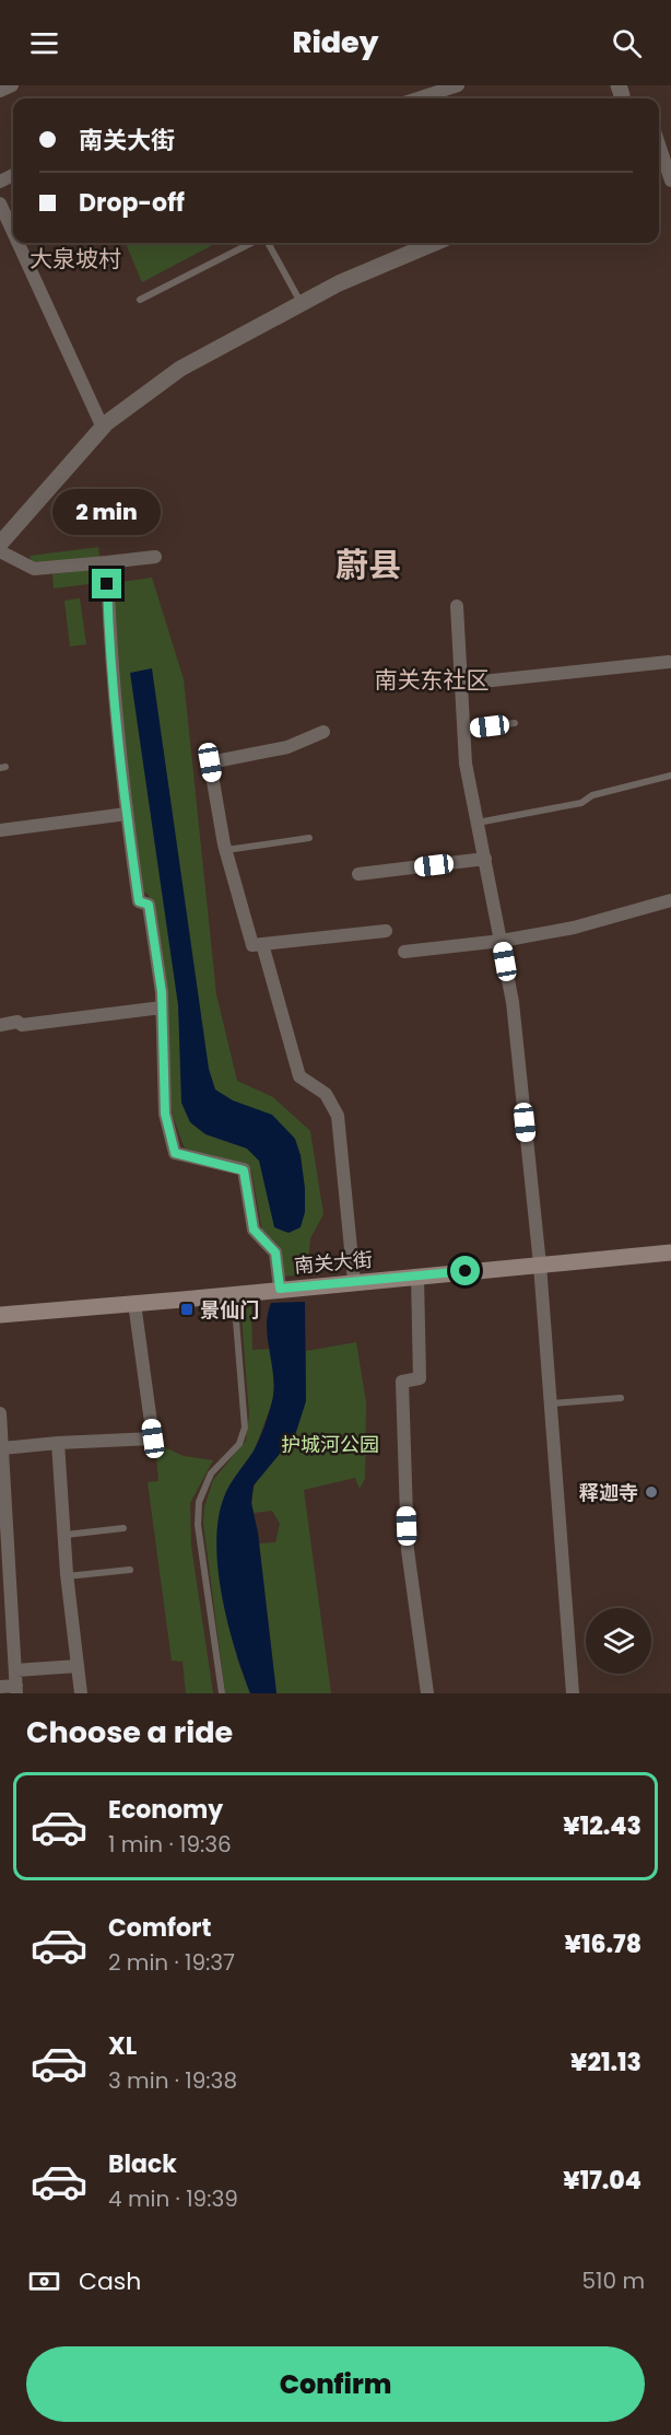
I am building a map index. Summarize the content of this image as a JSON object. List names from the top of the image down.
{
  "streets": {
    "main road": ["南关大街"]
  },
  "districts": ["大泉坡村", "蔚县", "南关东社区"],
  "parks": ["护城河公园"],
  "places": {
    "transit": ["景仙门"],
    "other": ["释迦寺"]
  },
  "page": {
    "header": "Ridey",
    "banner": ["南关大街", "Drop-off"],
    "bubble": "2 min",
    "heading": "Choose a ride",
    "list": [
      {
        "name": "Economy",
        "note": "1 min · 19:36",
        "value": "¥12.43"
      },
      {
        "name": "Comfort",
        "note": "2 min · 19:37",
        "value": "¥16.78"
      },
      {
        "name": "XL",
        "note": "3 min · 19:38",
        "value": "¥21.13"
      },
      {
        "name": "Black",
        "note": "4 min · 19:39",
        "value": "¥17.04"
      }
    ],
    "pay": ["Cash", "510 m"],
    "buttons": "Confirm"
  }
}
